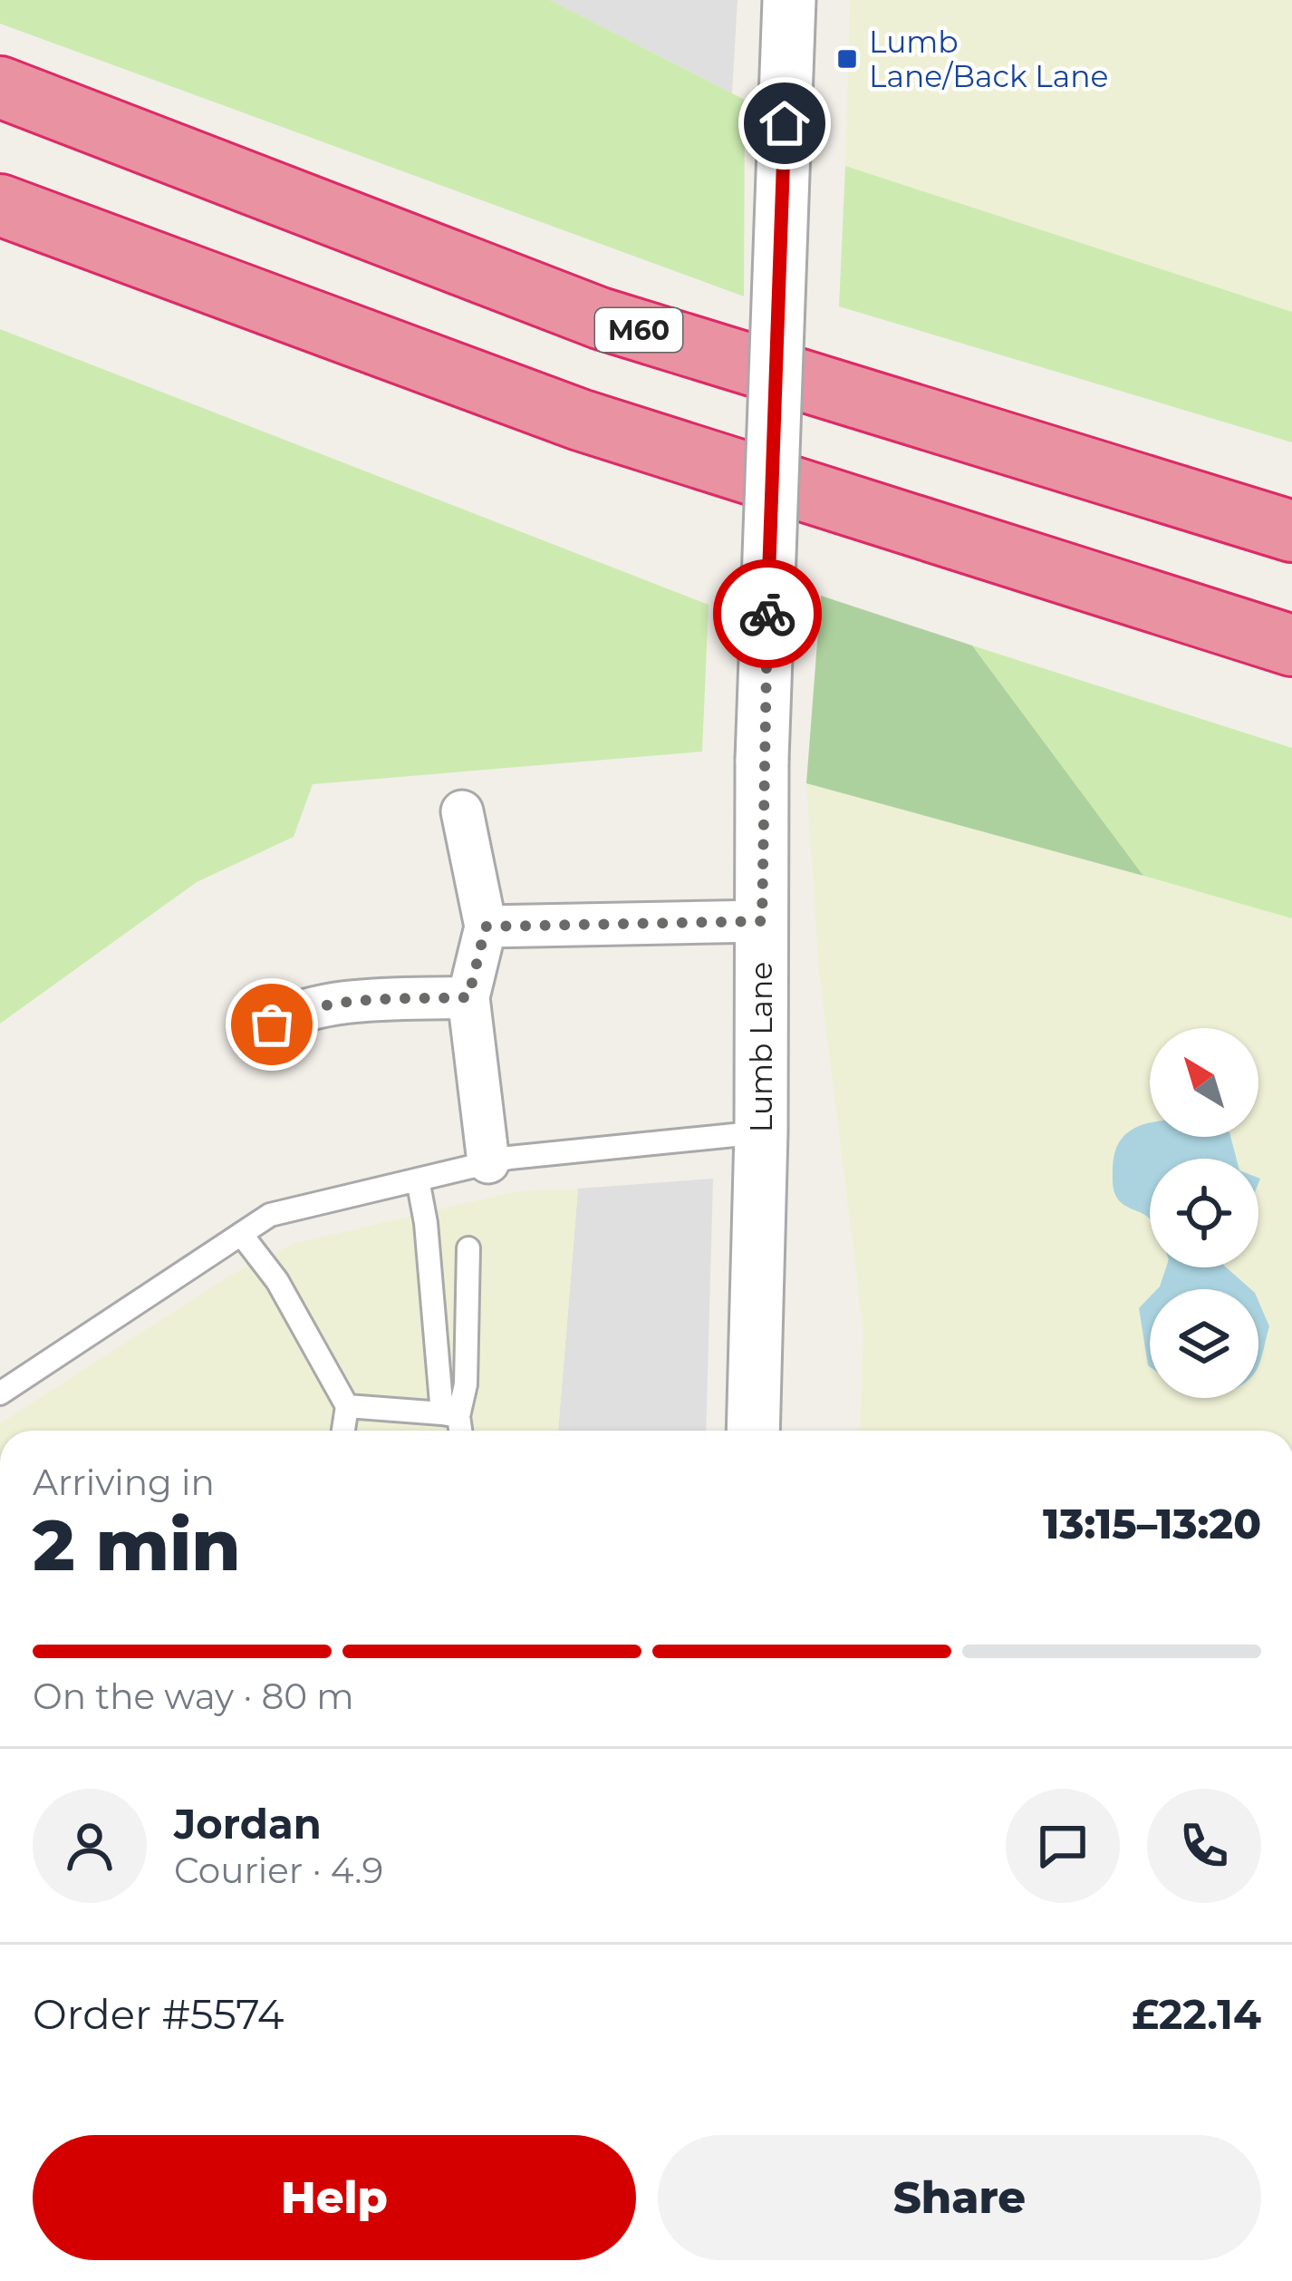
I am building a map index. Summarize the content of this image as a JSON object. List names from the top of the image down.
{
  "streets": {
    "highway": ["M60"],
    "street": ["Lumb Lane"]
  },
  "places": {
    "transit": ["Lumb Lane/Back Lane"]
  },
  "north": "top left",
  "page": {
    "heading": ["2 min", "Arriving in", "13:15–13:20"],
    "panel": [
      "Jordan",
      "Courier · 4.9",
      "Order #5574",
      "£22.14"
    ],
    "bar": "On the way · 80 m",
    "buttons": ["Help", "Share"]
  }
}
